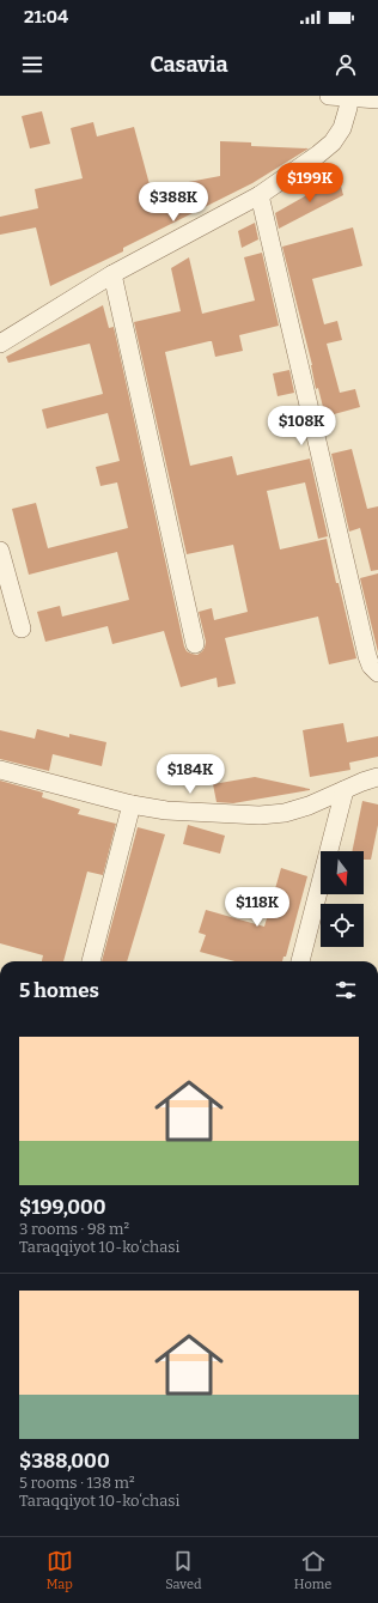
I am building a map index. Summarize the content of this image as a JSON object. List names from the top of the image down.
{
  "north": "bottom",
  "page": {
    "status": "21:04",
    "header": "Casavia",
    "price": [
      "$199K",
      "$388K",
      "$108K",
      "$184K",
      "$118K"
    ],
    "heading": "5 homes",
    "list": [
      {
        "name": "$199,000",
        "note": "3 rooms · 98 m² · Taraqqiyot 10-koʻchasi"
      },
      {
        "name": "$388,000",
        "note": "5 rooms · 138 m² · Taraqqiyot 10-koʻchasi"
      }
    ],
    "tabs": ["Map", "Saved", "Home"]
  }
}
